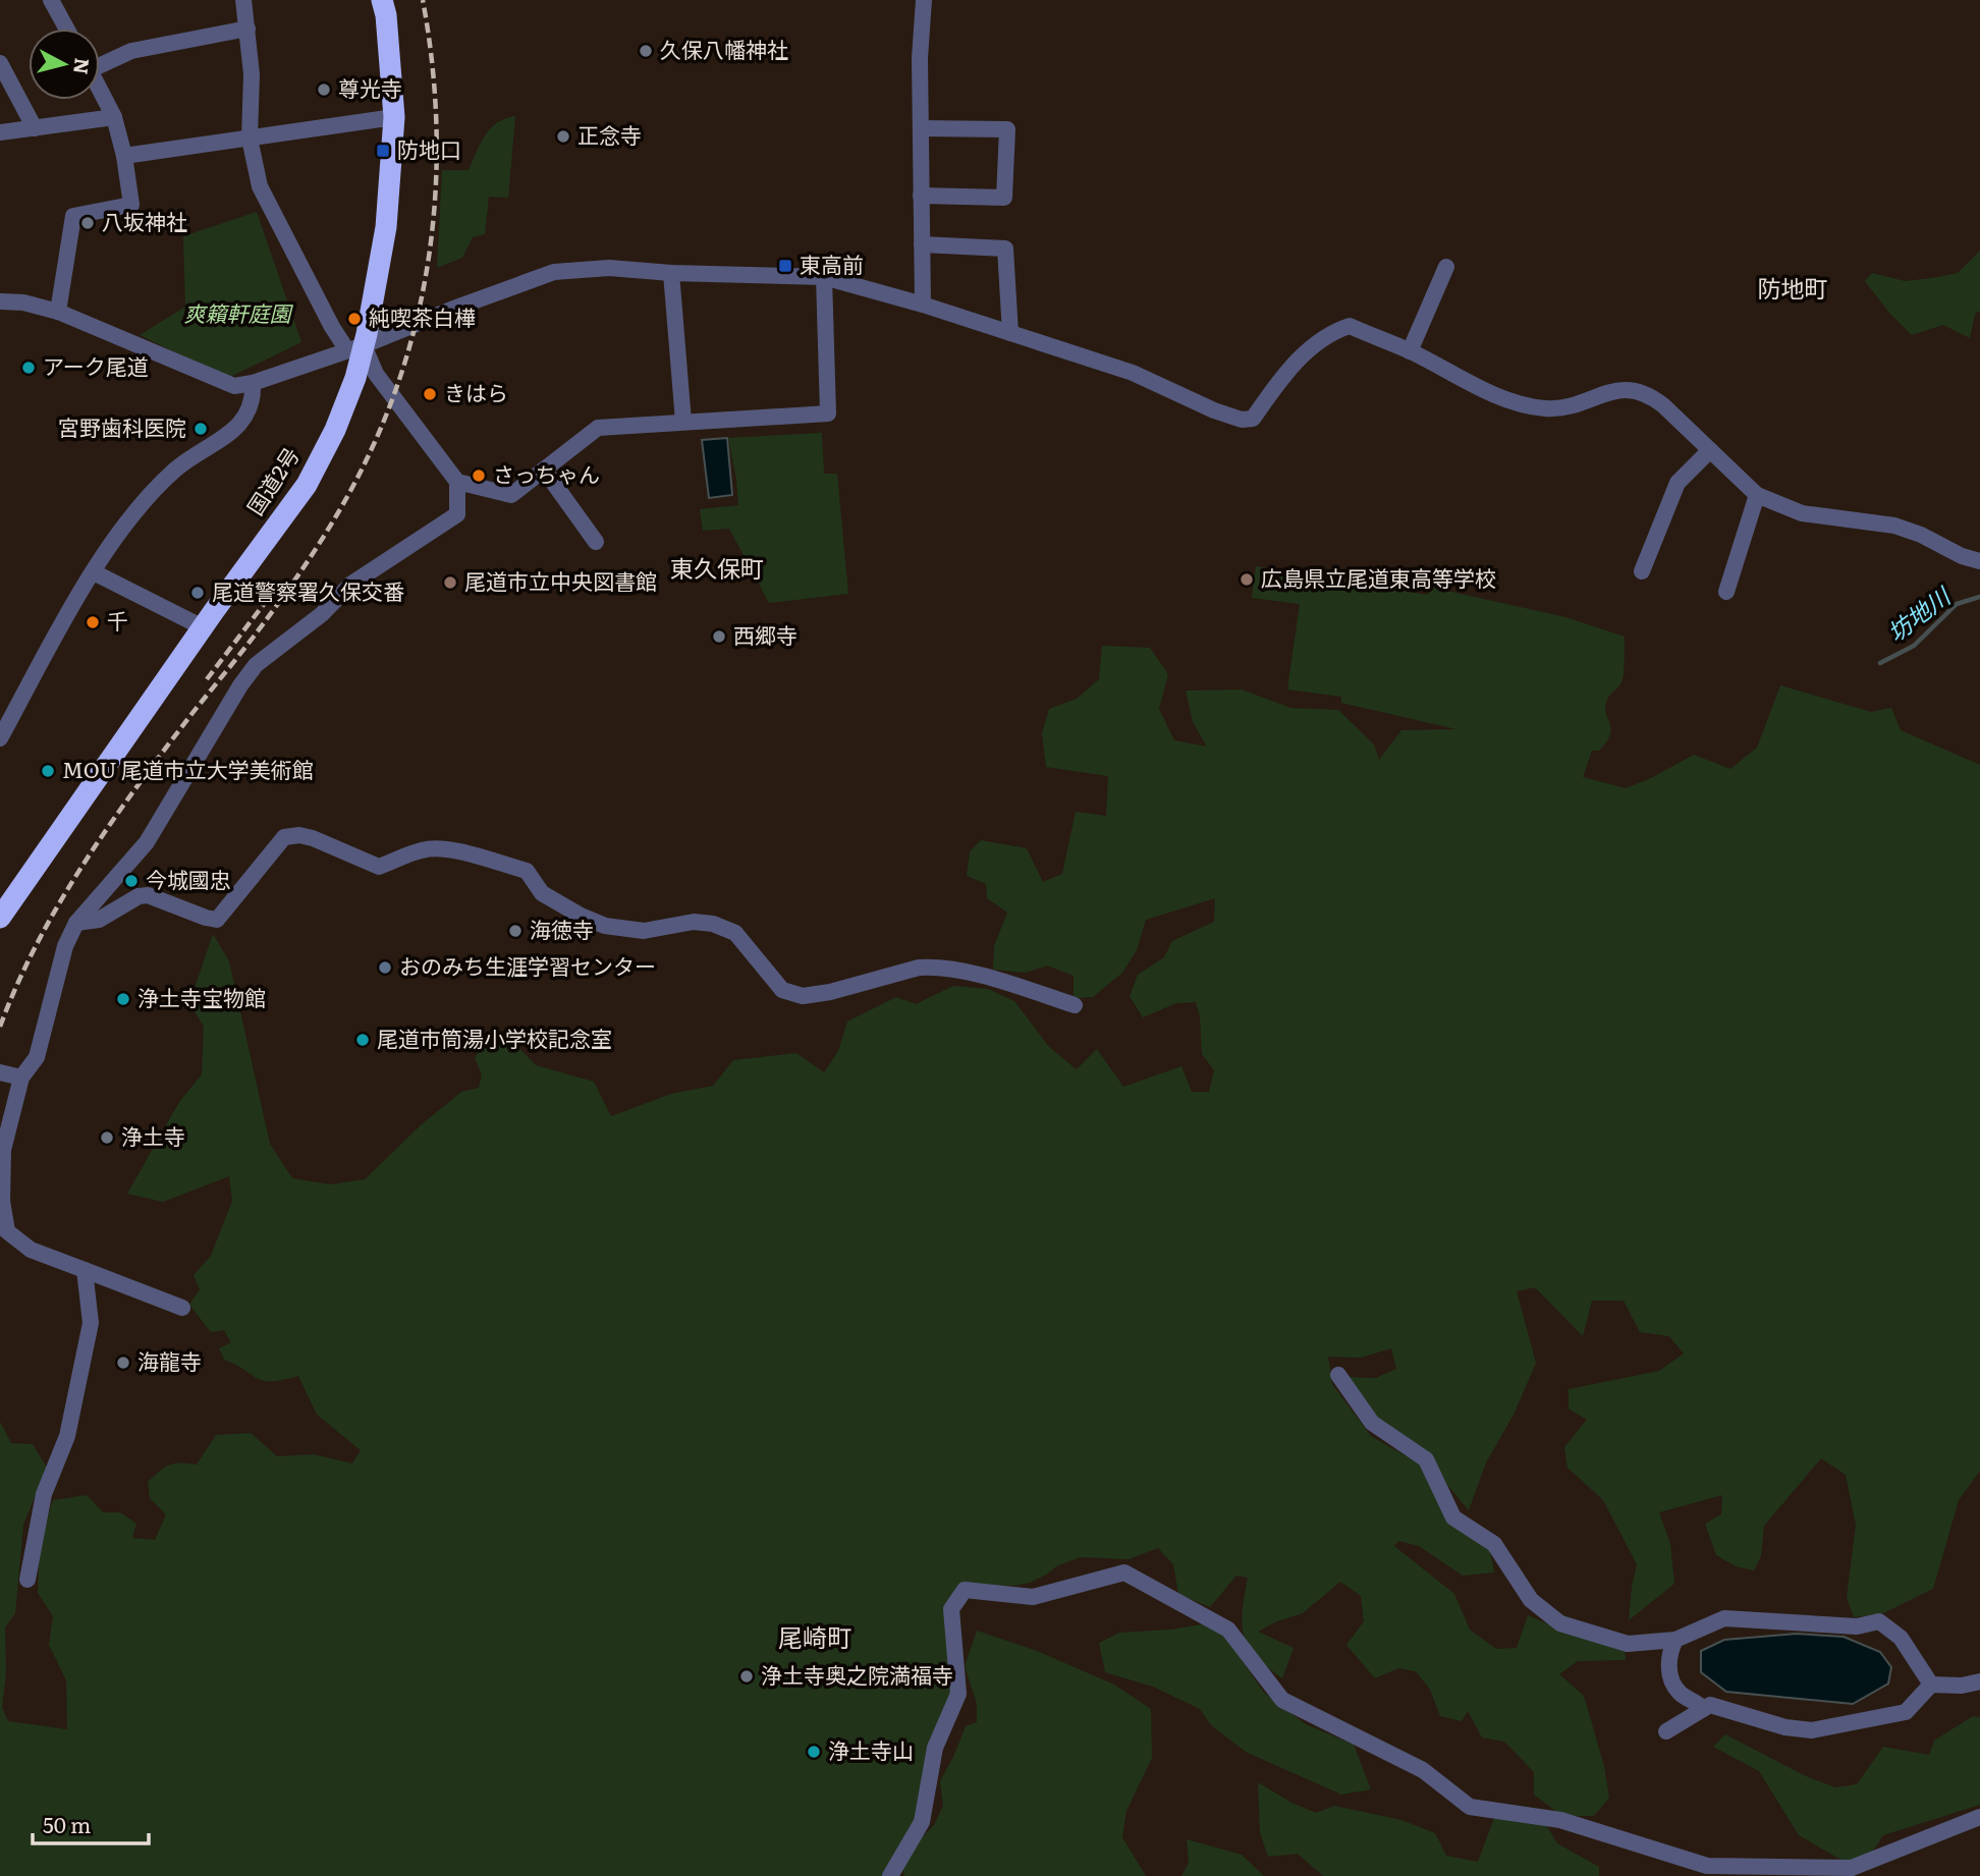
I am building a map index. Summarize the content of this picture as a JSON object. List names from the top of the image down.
{
  "streets": {
    "highway": ["国道2号"]
  },
  "districts": ["防地町", "東久保町", "尾崎町"],
  "water": ["坊地川"],
  "parks": ["爽籟軒庭園"],
  "places": {
    "other": [
      "久保八幡神社",
      "尊光寺",
      "正念寺",
      "八坂神社",
      "純喫茶白樺",
      "アーク尾道",
      "きはら",
      "宮野歯科医院",
      "さっちゃん",
      "広島県立尾道東高等学校",
      "尾道市立中央図書館",
      "尾道警察署久保交番",
      "千",
      "西郷寺",
      "MOU 尾道市立大学美術館",
      "今城國忠",
      "海徳寺",
      "おのみち生涯学習センター",
      "浄土寺宝物館",
      "尾道市筒湯小学校記念室",
      "浄土寺",
      "海龍寺",
      "浄土寺奥之院満福寺",
      "浄土寺山"
    ],
    "transit": ["防地口", "東高前"]
  },
  "scale_bar": "50 m",
  "north": "right"
}
